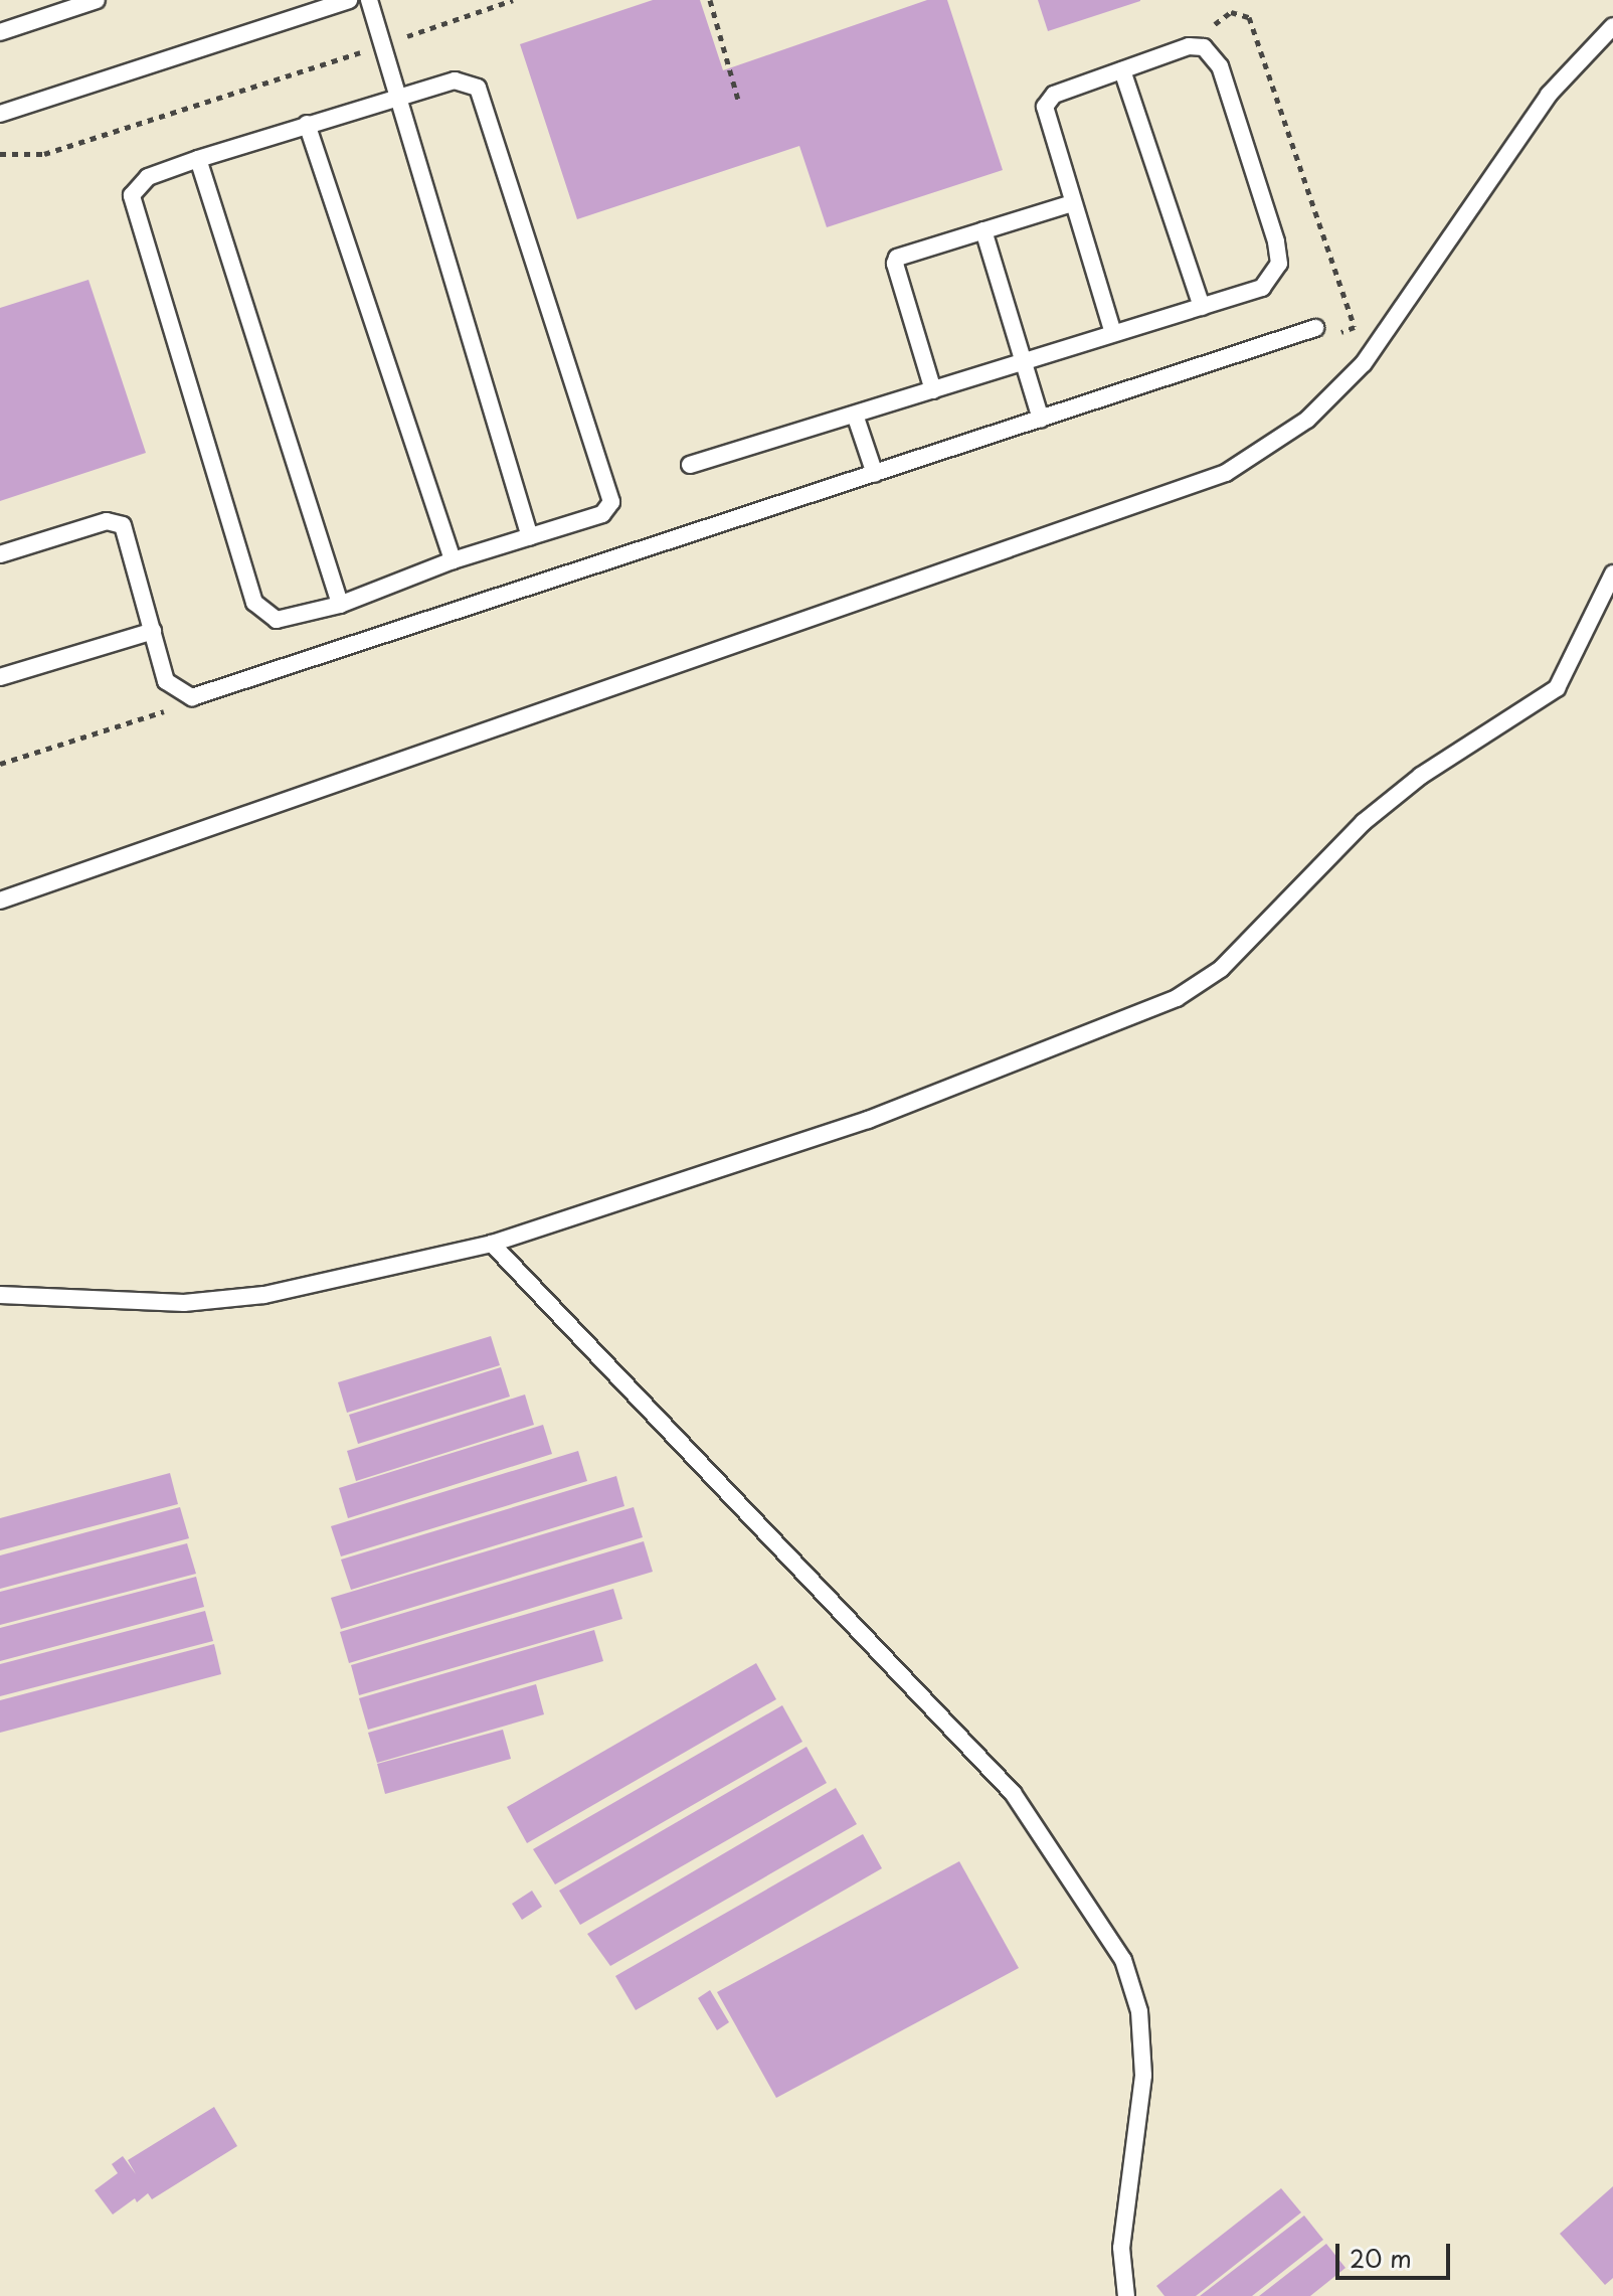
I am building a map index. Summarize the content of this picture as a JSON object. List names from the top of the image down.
{
  "scale_bar": "20 m"
}
